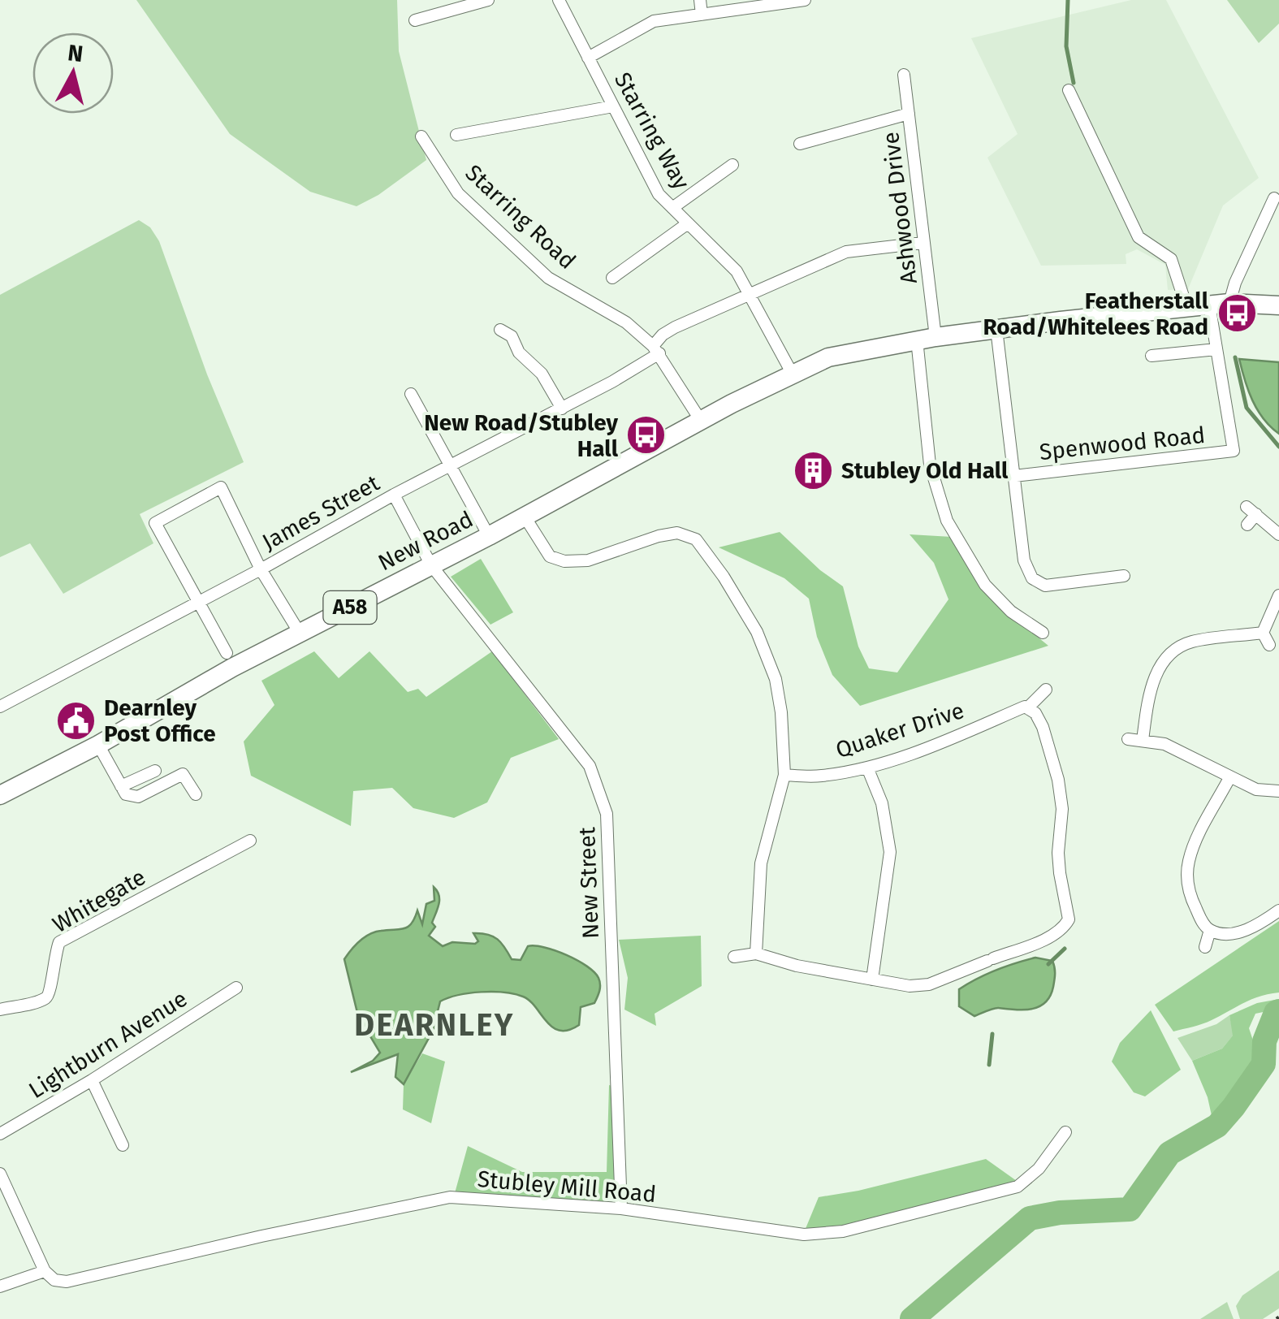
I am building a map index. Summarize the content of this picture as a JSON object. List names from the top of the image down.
{
  "streets": {
    "highway": ["New Road", "A58"],
    "street": [
      "Starring Way",
      "Ashwood Drive",
      "Starring Road",
      "Spenwood Road",
      "James Street",
      "Quaker Drive",
      "New Street",
      "Whitegate",
      "Lightburn Avenue",
      "Stubley Mill Road"
    ]
  },
  "crossings": [
    ["Starring Way", "James Street"],
    ["Starring Way", "A58"],
    ["Ashwood Drive", "James Street"],
    ["Ashwood Drive", "A58"],
    ["Starring Road", "James Street"],
    ["Starring Road", "New Road"],
    ["Starring Road", "A58"],
    ["Spenwood Road", "A58"],
    ["James Street", "New Street"],
    ["New Road", "A58"],
    ["New Road", "New Street"],
    ["New Street", "Stubley Mill Road"]
  ],
  "districts": ["DEARNLEY"],
  "places": {
    "bus stop": ["Featherstall Road/Whitelees Road", "New Road/Stubley Hall"],
    "building": ["Stubley Old Hall"],
    "public building": ["Dearnley Post Office"]
  },
  "north": "top"
}
